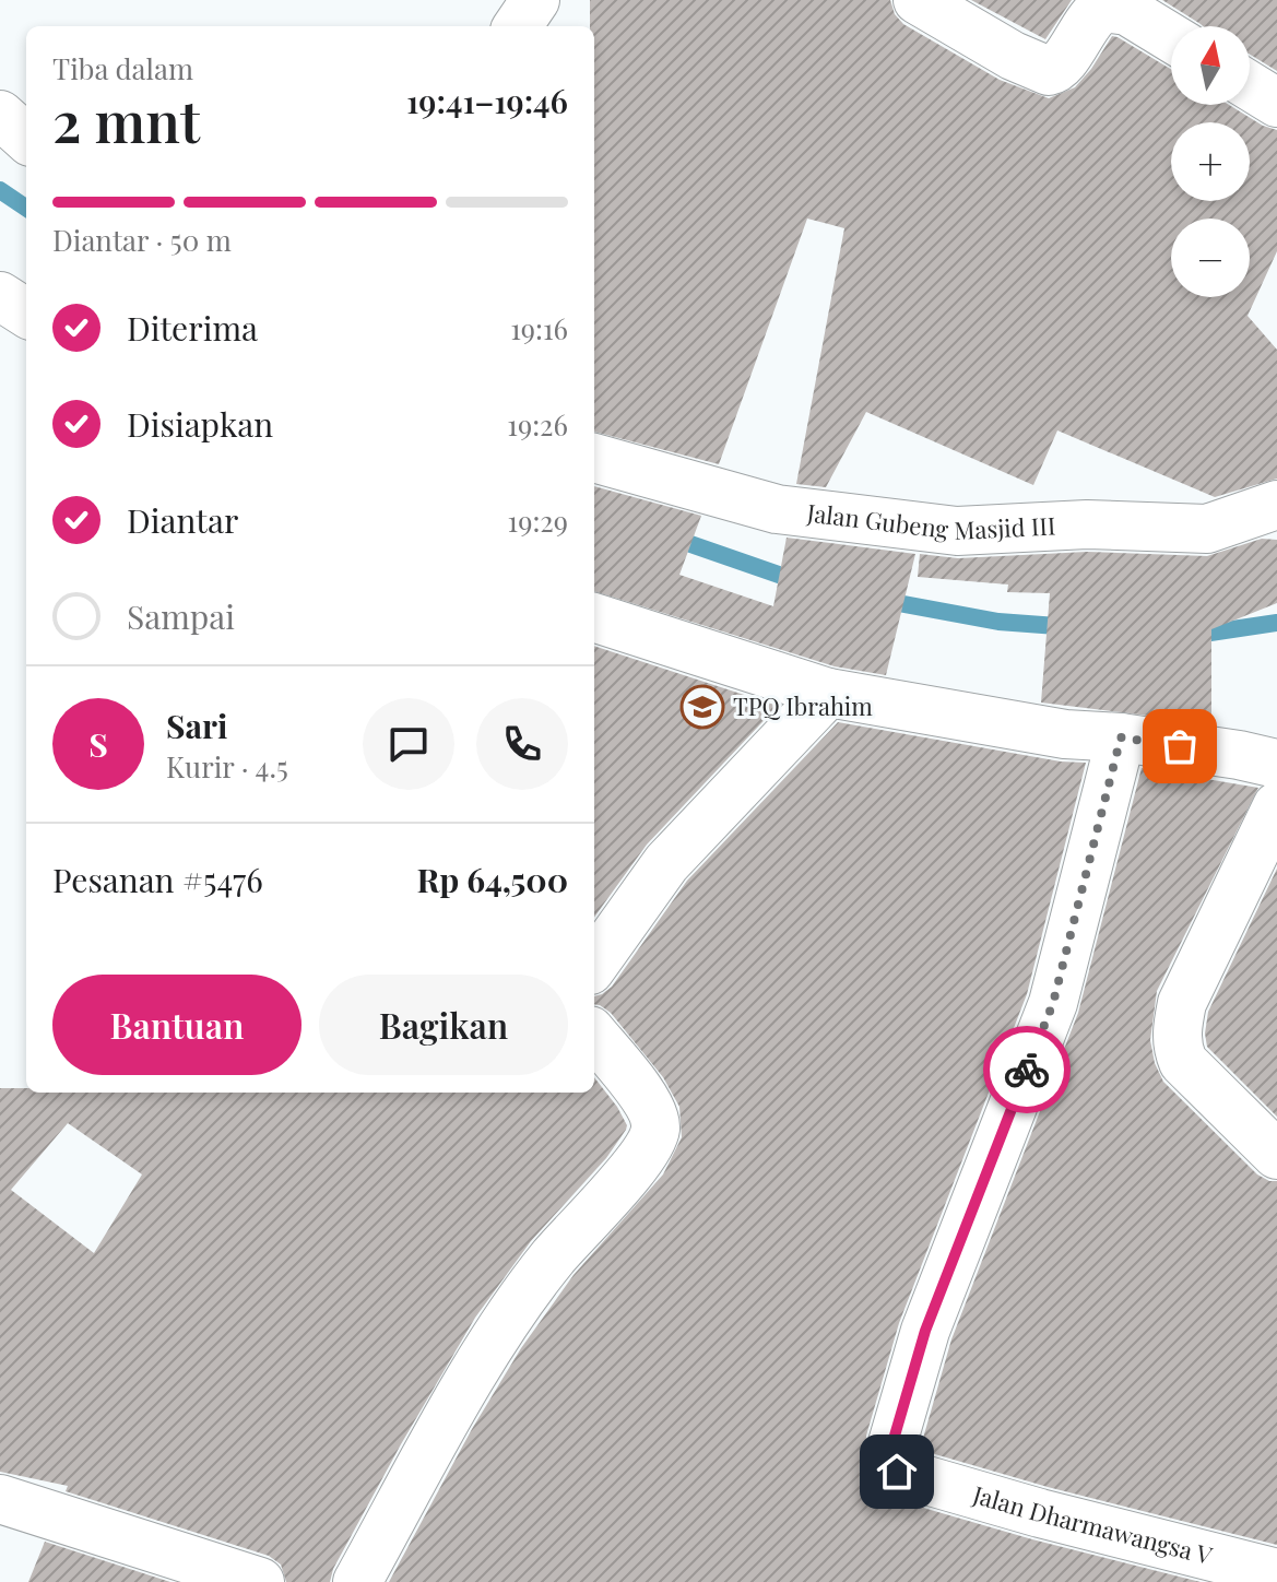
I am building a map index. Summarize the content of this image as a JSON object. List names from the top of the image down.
{
  "streets": {
    "street": ["Jalan Gubeng Masjid III", "Jalan Dharmawangsa V"]
  },
  "places": {
    "school or university": ["TPQ Ibrahim"]
  },
  "north": "top",
  "page": {
    "map_buttons": ["+", "−"],
    "heading": ["2 mnt", "Tiba dalam", "19:41–19:46"],
    "panel": [
      "Sari",
      "Kurir · 4.5",
      "Pesanan #5476",
      "Rp 64,500"
    ],
    "bar": "Diantar · 50 m",
    "list": [
      ["Diterima", "19:16"],
      ["Disiapkan", "19:26"],
      ["Diantar", "19:29"],
      "Sampai"
    ],
    "round": "S",
    "buttons": ["Bantuan", "Bagikan"]
  }
}
